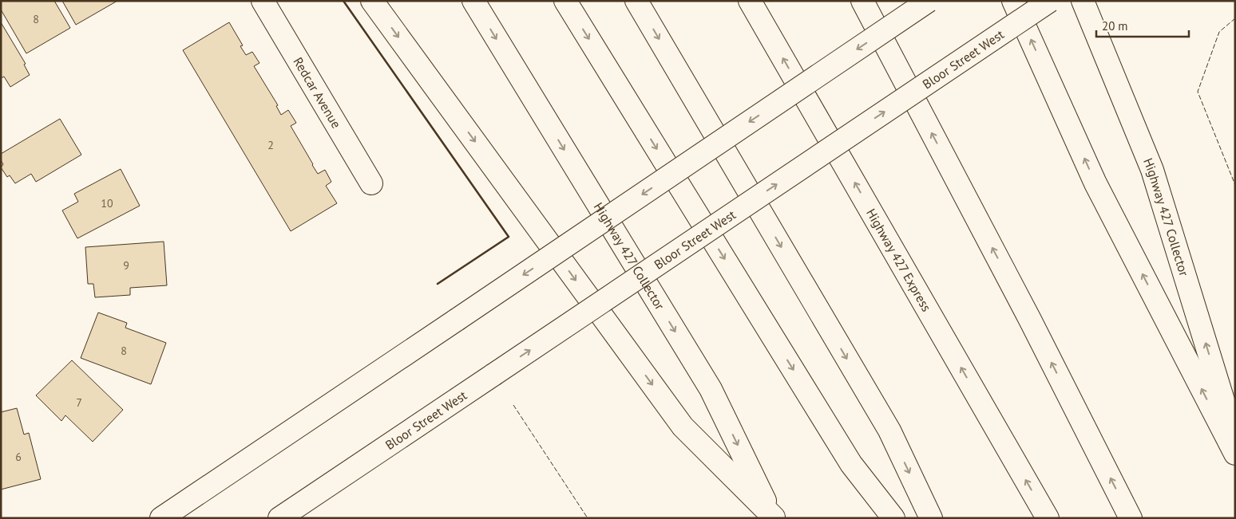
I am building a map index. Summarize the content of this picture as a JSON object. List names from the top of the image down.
{
  "streets": {
    "main road": [
      "Bloor Street West",
      "Redcar Avenue",
      "Highway 427 Collector",
      "Highway 427 Express"
    ]
  },
  "house_numbers": [
    "8",
    "2",
    "10",
    "9",
    "8",
    "7",
    "6"
  ],
  "scale_bar": "20 m"
}
